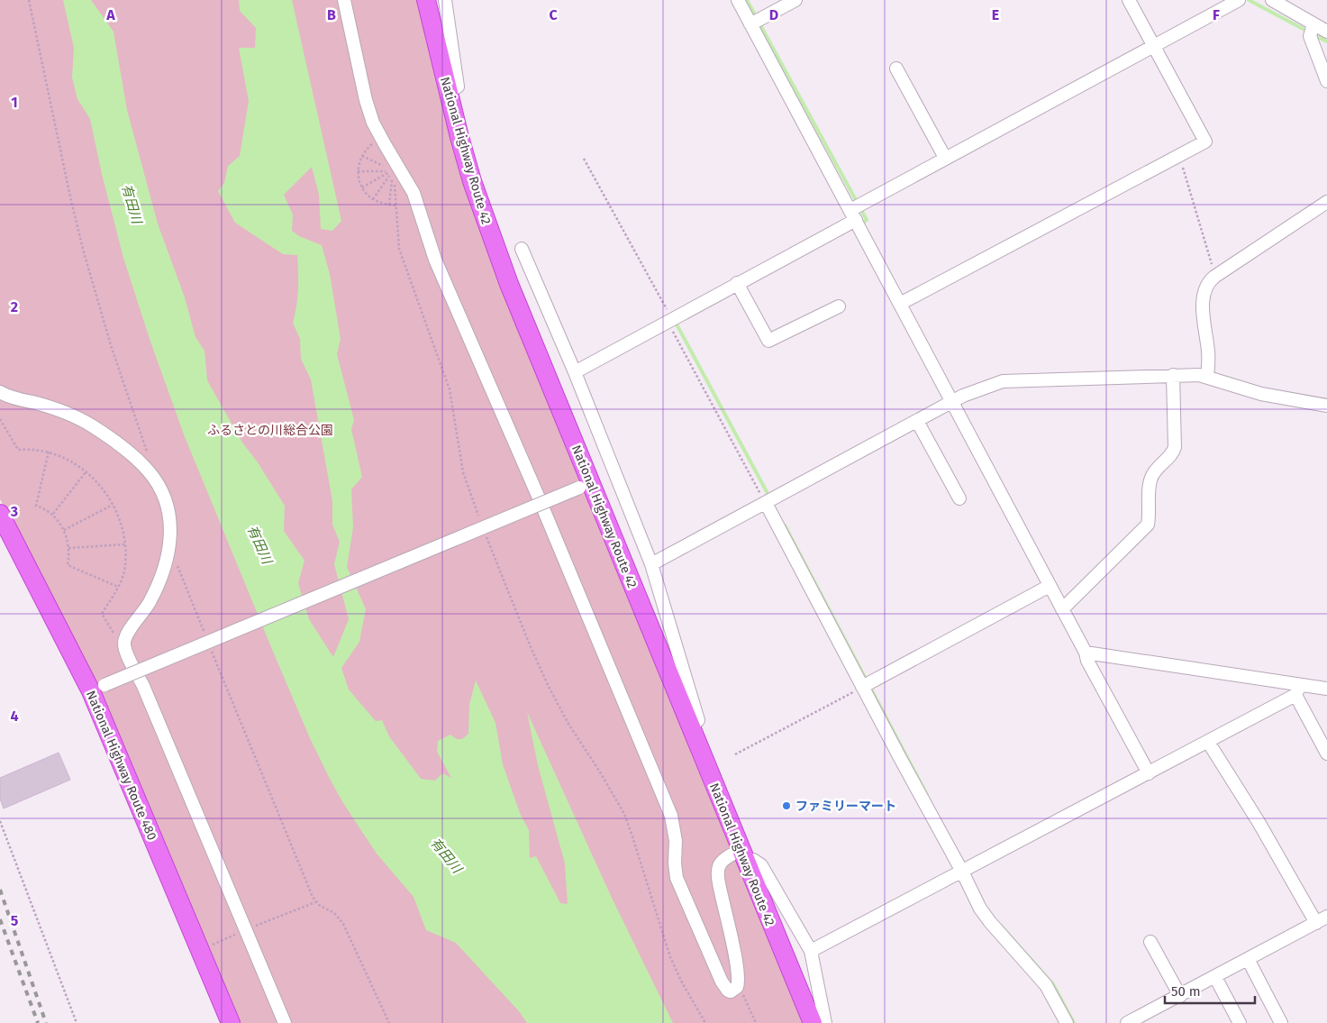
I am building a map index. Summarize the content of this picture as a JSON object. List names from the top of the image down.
{
  "streets": {
    "highway": ["National Highway Route 42", "National Highway Route 480"]
  },
  "water": ["有田川"],
  "parks": ["ふるさとの川総合公園"],
  "places": ["ファミリーマート"],
  "scale_bar": "50 m",
  "grid": {
    "columns": [
      "A",
      "B",
      "C",
      "D",
      "E",
      "F"
    ],
    "rows": [
      "1",
      "2",
      "3",
      "4",
      "5"
    ]
  }
}
